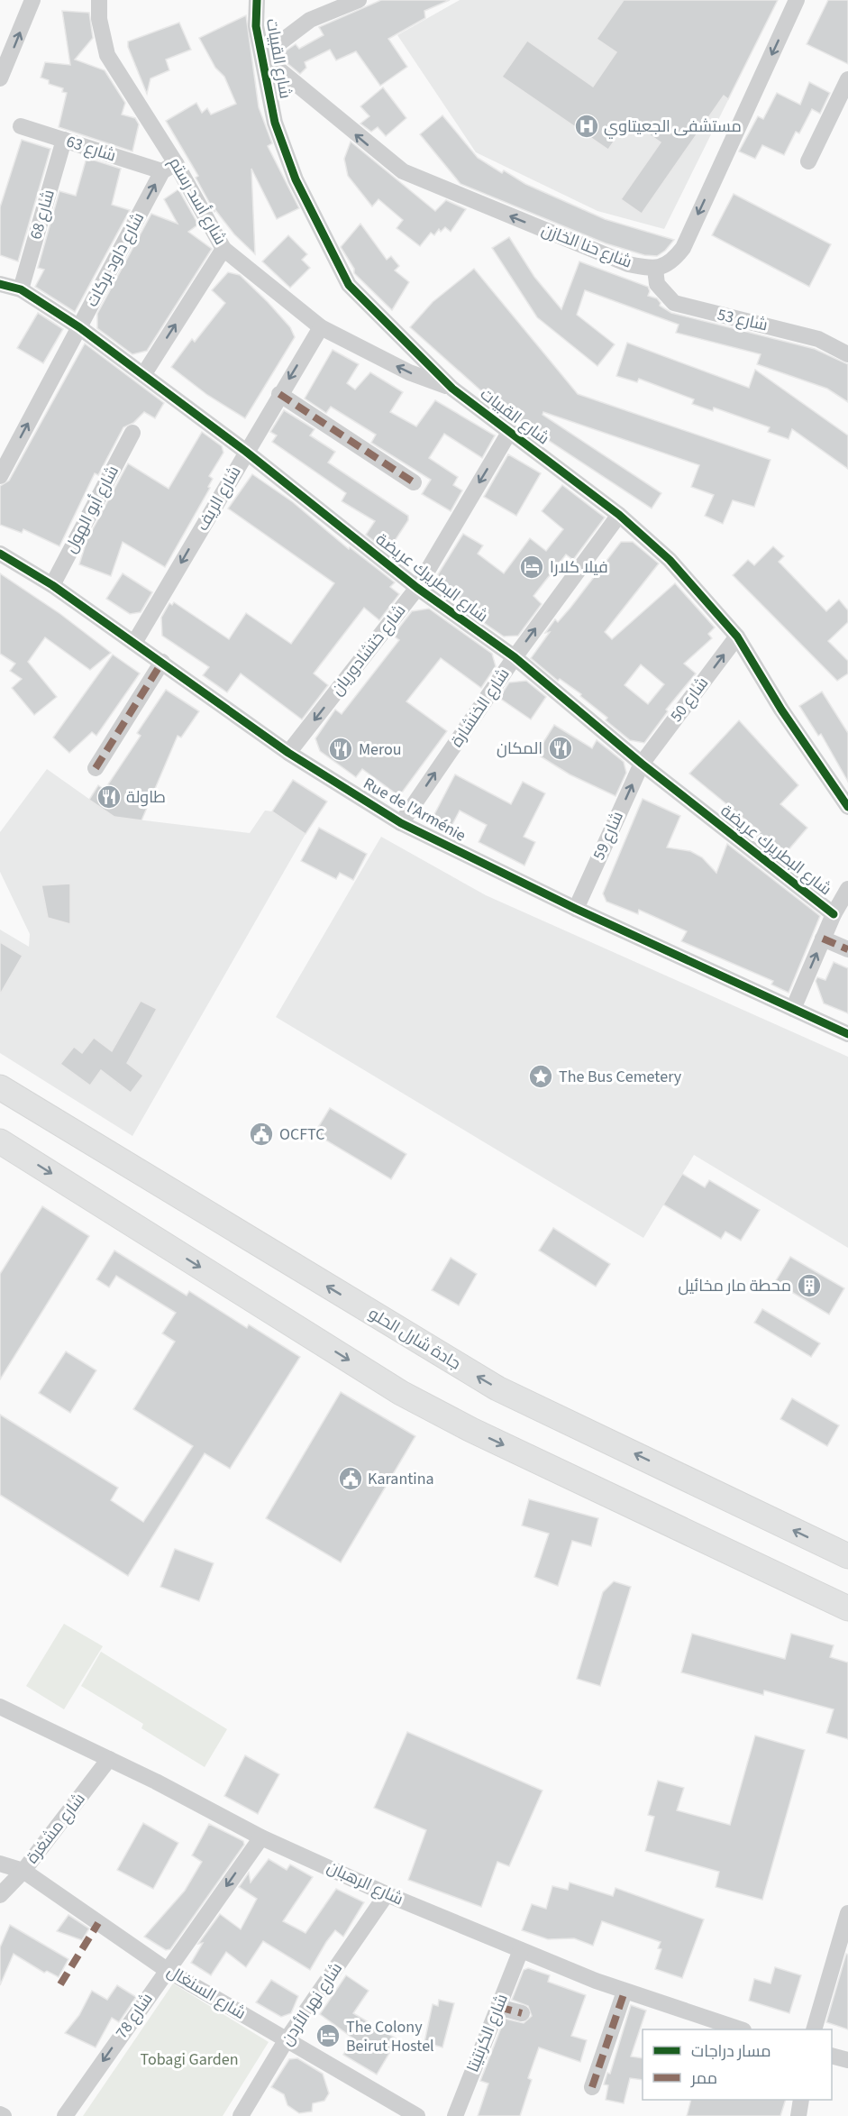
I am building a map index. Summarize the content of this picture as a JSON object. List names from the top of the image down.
{
  "streets": {
    "highway": ["جادة شارل الحلو"],
    "street": [
      "شارع القبيات",
      "شارع 63",
      "شارع أسد رستم",
      "شارع 68",
      "شارع حنا الخازن",
      "شارع داود بركات",
      "شارع 53",
      "شارع الريف",
      "شارع أبو الهول",
      "شارع البطريرك عريضة",
      "شارع ختشادوريان",
      "شارع 50",
      "شارع الخنشارة",
      "Rue de l'Arménie",
      "شارع 59",
      "شارع مشغرة",
      "شارع الرهبان",
      "شارع السنغال",
      "شارع نهر الأردن",
      "شارع 78",
      "شارع الكرنتيتا"
    ]
  },
  "crossings": [
    ["شارع القبيات", "شارع أسد رستم"],
    ["شارع القبيات", "شارع حنا الخازن"],
    ["شارع القبيات", "شارع ختشادوريان"],
    ["شارع القبيات", "شارع 50"],
    ["شارع القبيات", "شارع الخنشارة"],
    ["شارع 63", "شارع أسد رستم"],
    ["شارع 63", "شارع 68"],
    ["شارع 63", "شارع داود بركات"],
    ["شارع أسد رستم", "شارع داود بركات"],
    ["شارع أسد رستم", "شارع الريف"],
    ["شارع 68", "شارع البطريرك عريضة"],
    ["شارع حنا الخازن", "شارع 53"],
    ["شارع داود بركات", "شارع البطريرك عريضة"],
    ["شارع الريف", "شارع البطريرك عريضة"],
    ["شارع الريف", "Rue de l'Arménie"],
    ["شارع أبو الهول", "Rue de l'Arménie"],
    ["شارع البطريرك عريضة", "شارع ختشادوريان"],
    ["شارع البطريرك عريضة", "شارع 50"],
    ["شارع البطريرك عريضة", "شارع الخنشارة"],
    ["شارع البطريرك عريضة", "شارع 59"],
    ["شارع ختشادوريان", "Rue de l'Arménie"],
    ["شارع 50", "شارع 59"],
    ["شارع الخنشارة", "Rue de l'Arménie"],
    ["Rue de l'Arménie", "شارع 59"],
    ["شارع مشغرة", "شارع الرهبان"],
    ["شارع مشغرة", "شارع السنغال"],
    ["شارع الرهبان", "شارع نهر الأردن"],
    ["شارع الرهبان", "شارع 78"],
    ["شارع الرهبان", "شارع الكرنتيتا"],
    ["شارع السنغال", "شارع نهر الأردن"],
    ["شارع السنغال", "شارع 78"]
  ],
  "one_way": [
    "شارع حنا الخازن",
    "شارع الريف",
    "شارع ختشادوريان",
    "شارع 50",
    "شارع الخنشارة",
    "شارع 59",
    "شارع 78"
  ],
  "parks": ["Tobagi Garden"],
  "places": {
    "hospital": ["مستشفى الجعيتاوي"],
    "hotel": ["فيلا كلارا", "The Colony Beirut Hostel"],
    "restaurant": ["المكان", "Merou", "طاولة"],
    "place": ["The Bus Cemetery"],
    "public building": ["OCFTC", "Karantina"],
    "building": ["محطة مار مخائيل"]
  },
  "legend": ["مسار دراجات", "ممر"]
}
